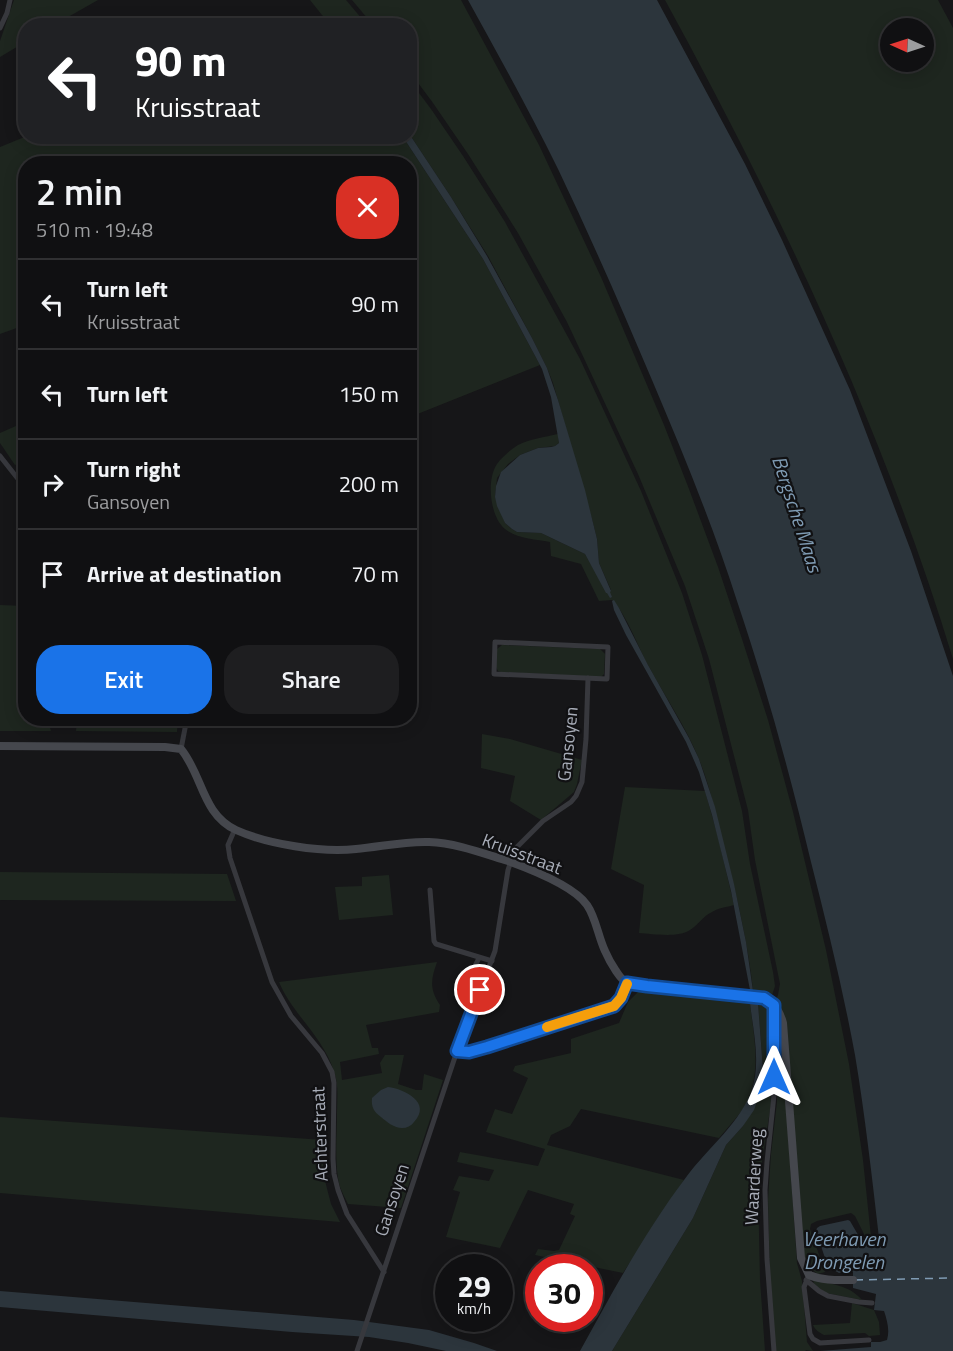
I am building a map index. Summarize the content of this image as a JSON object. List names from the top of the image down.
{
  "streets": {
    "street": [
      "Gansoyen",
      "Kruisstraat",
      "Achterstraat",
      "Waarderweg"
    ]
  },
  "crossings": [
    ["Gansoyen", "Kruisstraat"],
    ["Gansoyen", "Achterstraat"],
    ["Kruisstraat", "Achterstraat"]
  ],
  "water": ["Bergsche Maas", "Veerhaven Drongelen"],
  "north": "left",
  "page": {
    "turn": ["90 m", "Kruisstraat"],
    "heading": ["2 min", "510 m · 19:48"],
    "list": [
      {
        "name": "Turn left",
        "note": "Kruisstraat",
        "value": "90 m"
      },
      {
        "name": "Turn left",
        "value": "150 m"
      },
      {
        "name": "Turn right",
        "note": "Gansoyen",
        "value": "200 m"
      },
      {
        "name": "Arrive at destination",
        "value": "70 m"
      }
    ],
    "buttons": ["Exit", "Share"],
    "speed": "29 km/h",
    "limit": "30"
  }
}
